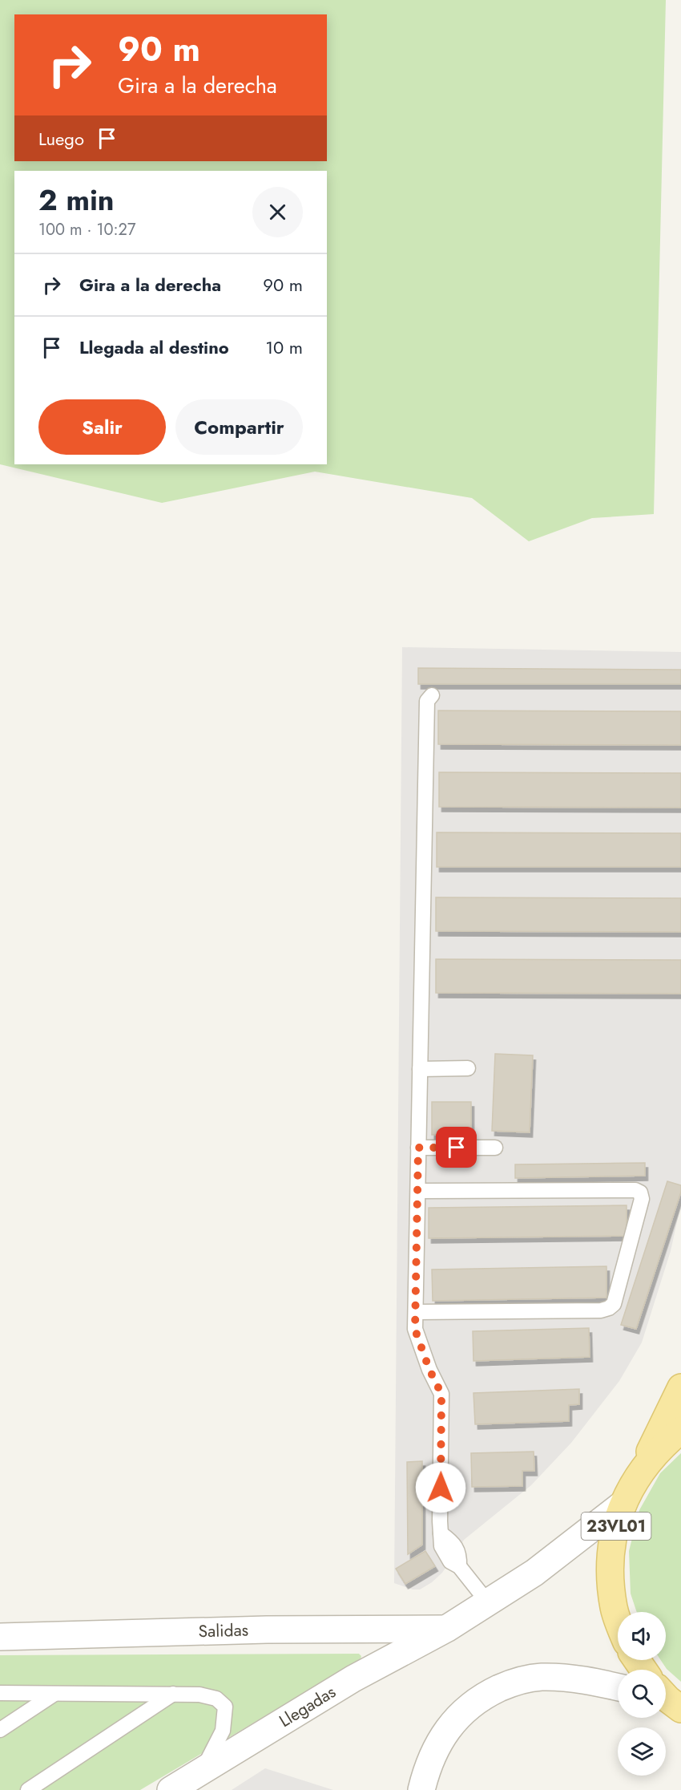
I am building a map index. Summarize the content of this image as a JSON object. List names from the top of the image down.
{
  "streets": {
    "main road": ["23VL01"],
    "street": ["Salidas", "Llegadas"]
  },
  "crossings": [
    ["23VL01", "Llegadas"],
    ["Salidas", "Llegadas"]
  ],
  "page": {
    "turn": ["90 m", "Gira a la derecha"],
    "then": "Luego",
    "heading": ["2 min", "100 m · 10:27"],
    "list": [
      {
        "name": "Gira a la derecha",
        "value": "90 m"
      },
      {
        "name": "Llegada al destino",
        "value": "10 m"
      }
    ],
    "buttons": ["Salir", "Compartir"]
  }
}
